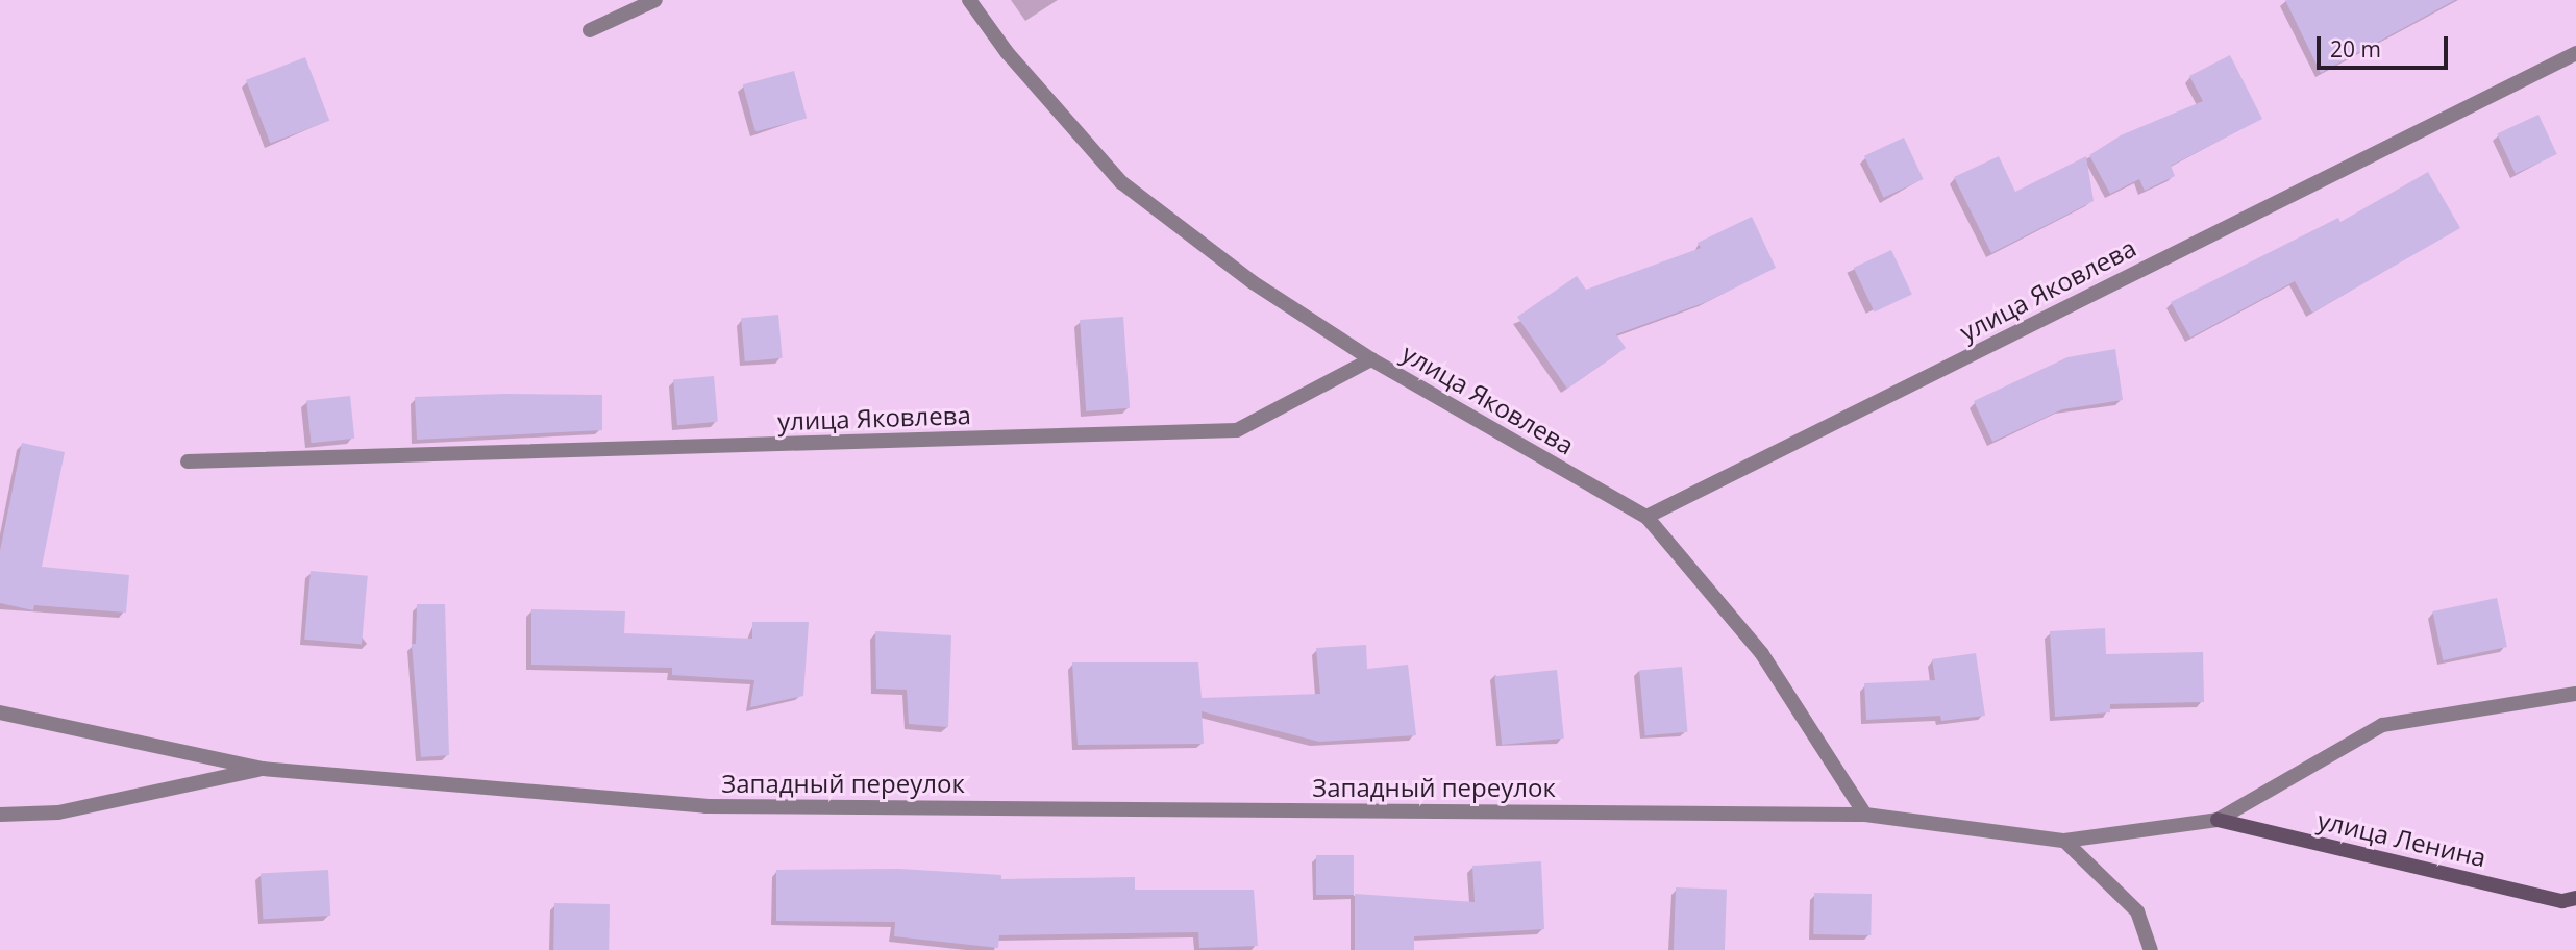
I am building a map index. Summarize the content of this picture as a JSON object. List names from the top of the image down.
{
  "streets": {
    "street": ["улица Яковлева", "Западный переулок", "улица Ленина"]
  },
  "crossings": [
    ["Западный переулок", "улица Ленина"]
  ],
  "scale_bar": "20 m"
}
